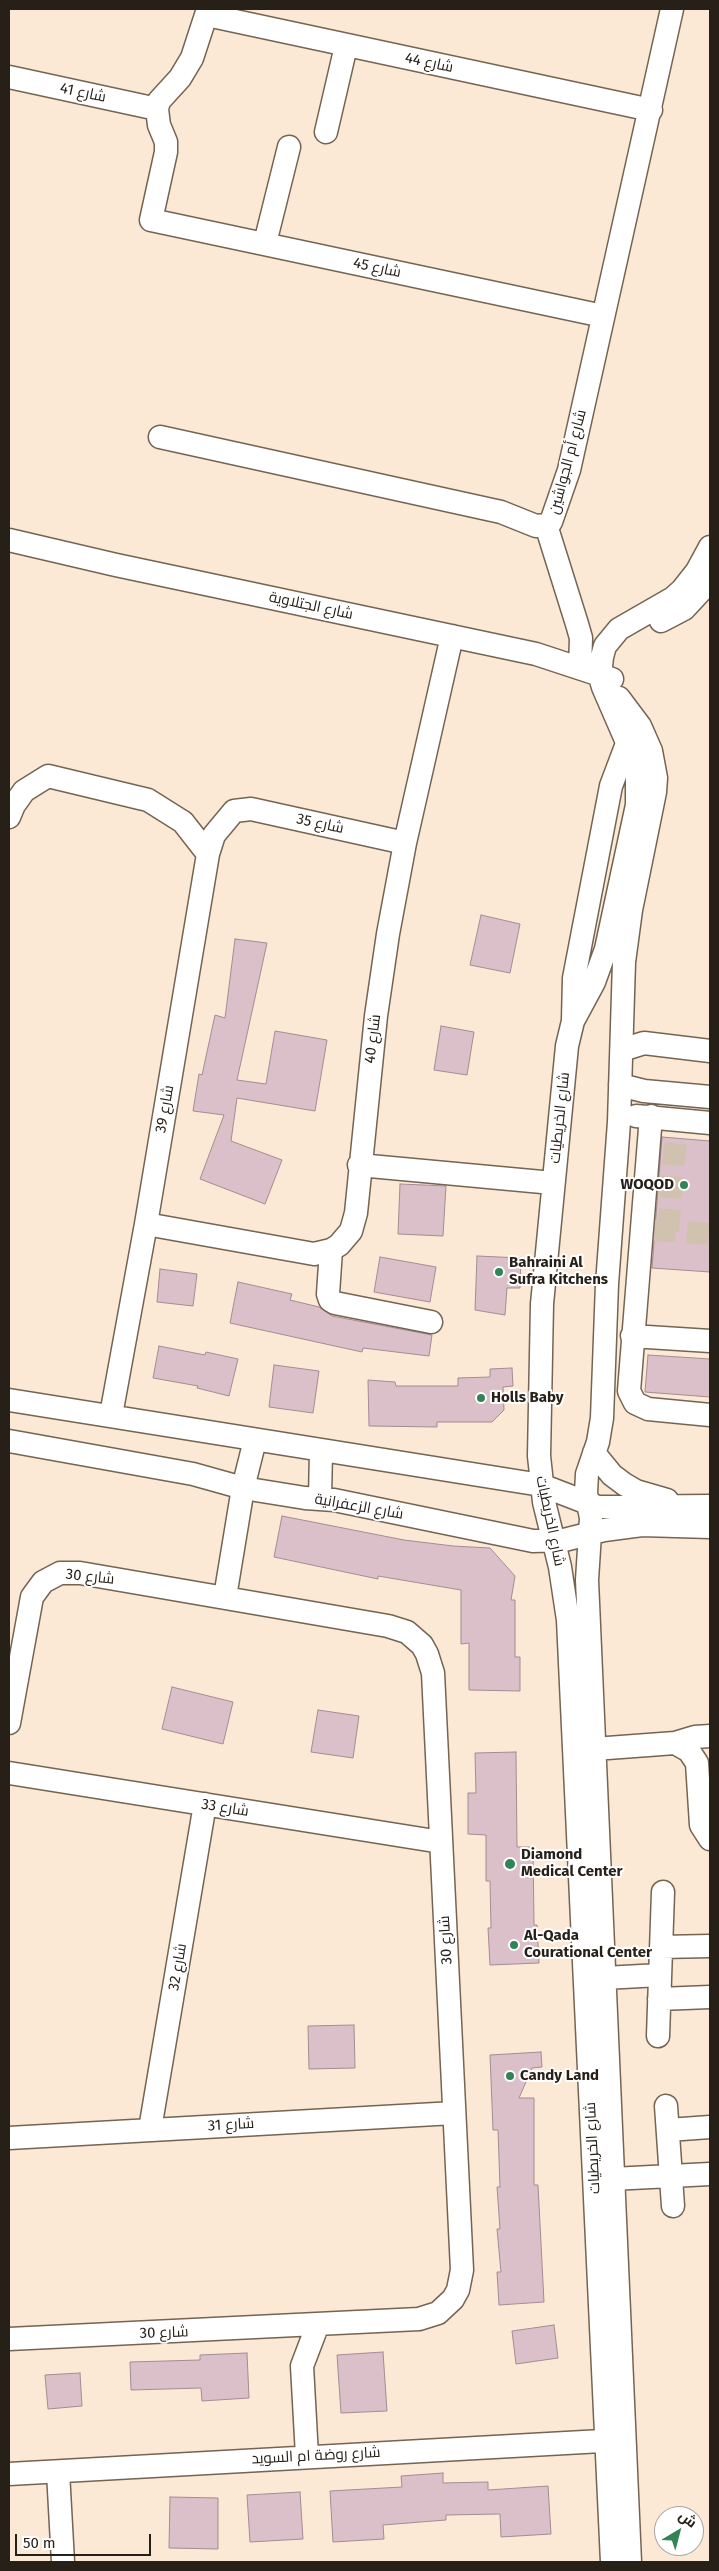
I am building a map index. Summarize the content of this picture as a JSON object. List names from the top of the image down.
{
  "streets": {
    "street": [
      "شارع 44",
      "شارع 41",
      "شارع 45",
      "شارع أم الجواشين",
      "شارع الجتلاوية",
      "شارع 35",
      "شارع 40",
      "شارع 39",
      "شارع الخريطيات",
      "شارع الزعفرانية",
      "شارع 30",
      "شارع 33",
      "شارع 32",
      "شارع 31",
      "شارع روضة ام السويد"
    ]
  },
  "crossings": [
    ["شارع 44", "شارع أم الجواشين"],
    ["شارع 41", "شارع 45"],
    ["شارع 45", "شارع أم الجواشين"],
    ["شارع الجتلاوية", "شارع 40"],
    ["شارع الجتلاوية", "شارع الخريطيات"],
    ["شارع 35", "شارع 40"],
    ["شارع 35", "شارع 39"],
    ["شارع الخريطيات", "شارع الزعفرانية"],
    ["شارع الخريطيات", "شارع روضة ام السويد"],
    ["شارع 30", "شارع 33"],
    ["شارع 30", "شارع 31"],
    ["شارع 33", "شارع 32"],
    ["شارع 32", "شارع 31"]
  ],
  "places": [
    "WOQOD",
    "Bahraini Al Sufra Kitchens",
    "Holls Baby",
    "Diamond Medical Center",
    "Al-Qada Courational Center",
    "Candy Land"
  ],
  "scale_bar": "50 m",
  "north": "top right"
}
